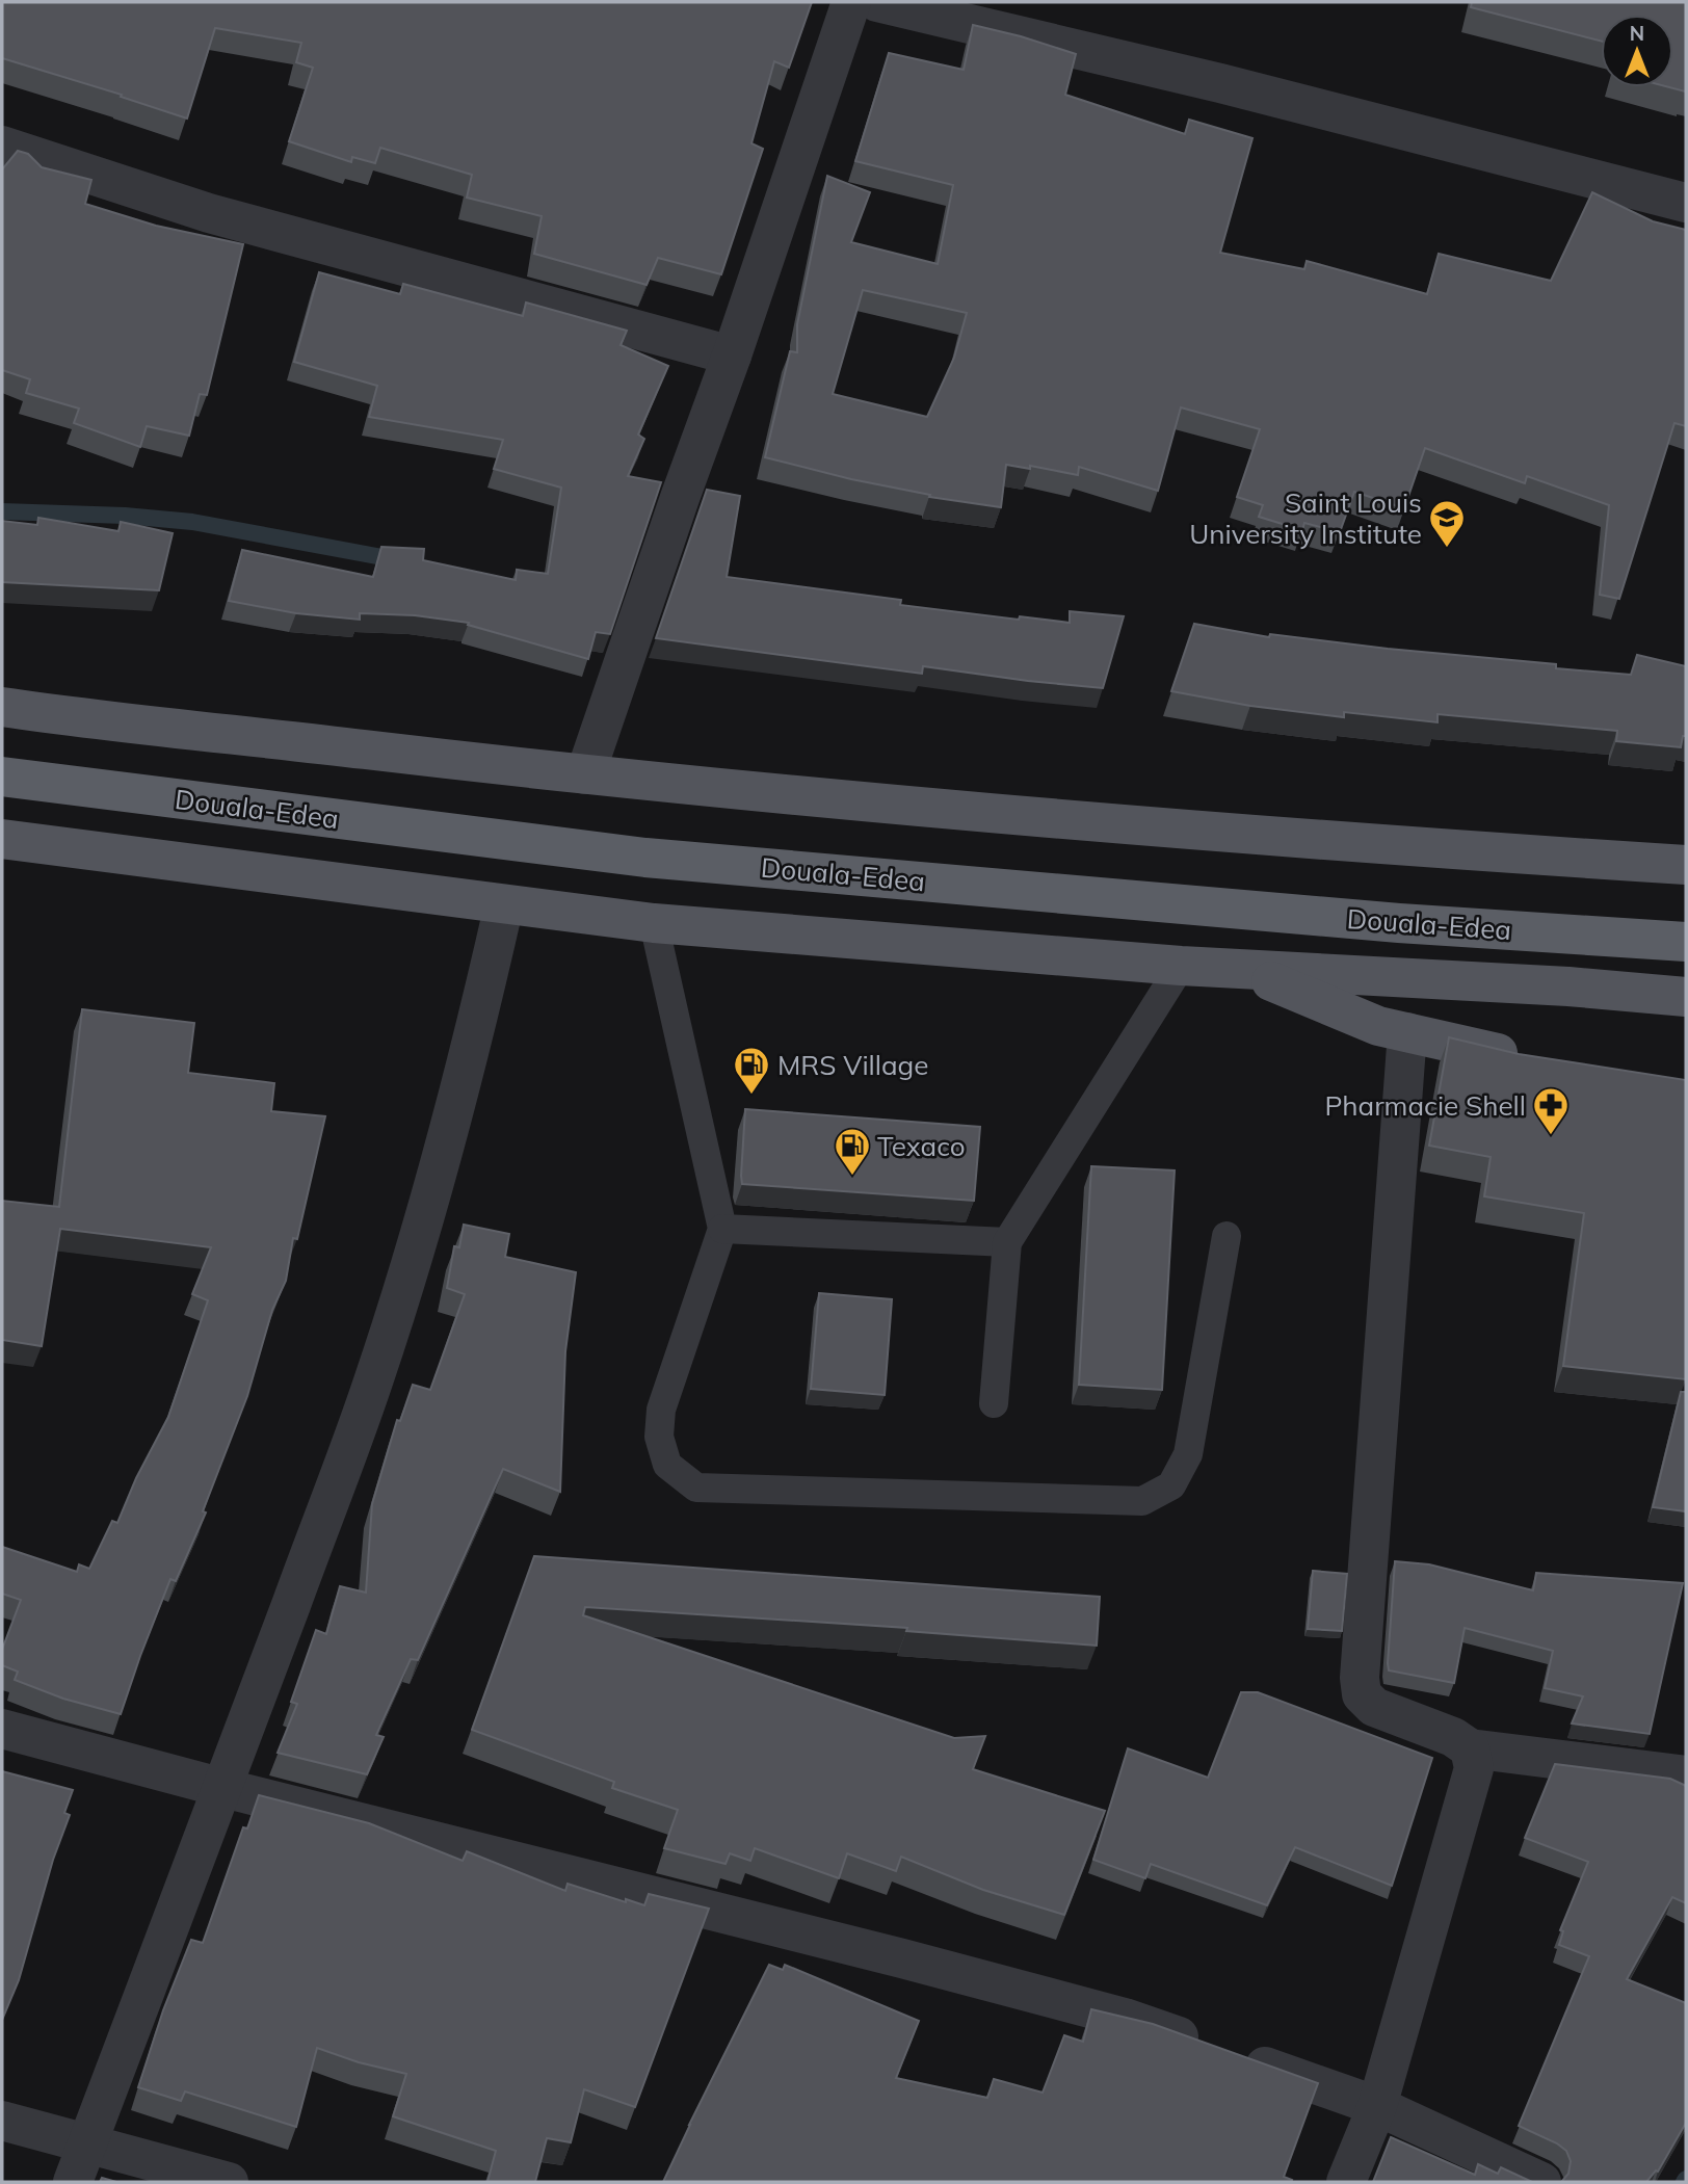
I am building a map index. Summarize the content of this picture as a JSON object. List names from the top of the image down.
{
  "streets": {
    "highway": ["Douala-Edea"]
  },
  "places": {
    "school or university": ["Saint Louis University Institute"],
    "fuel station": ["MRS Village", "Texaco"],
    "pharmacy": ["Pharmacie Shell"]
  },
  "north": "top"
}
